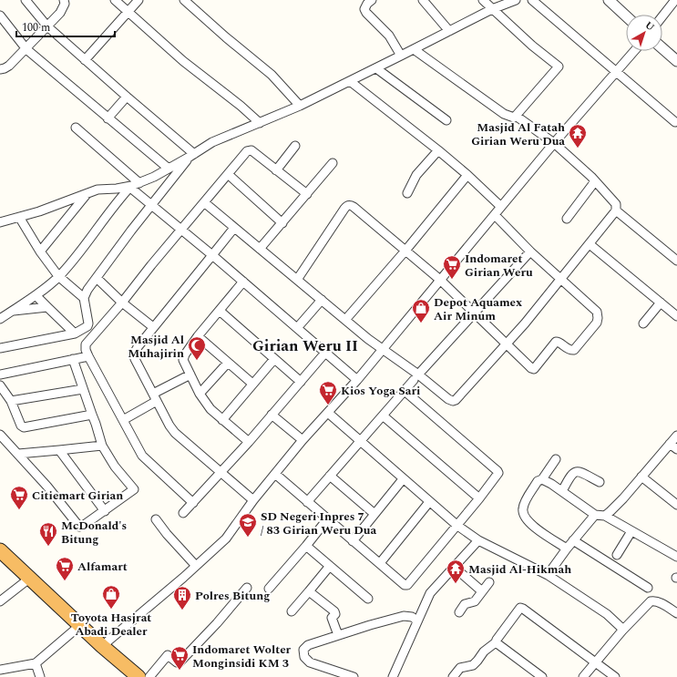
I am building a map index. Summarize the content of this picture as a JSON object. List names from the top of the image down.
{
  "districts": ["Girian Weru II"],
  "places": {
    "temple": ["Masjid Al Fatah Girian Weru Dua", "Masjid Al-Hikmah"],
    "supermarket": [
      "Indomaret Girian Weru",
      "Kios Yoga Sari",
      "Citiemart Girian",
      "Alfamart",
      "Indomaret Wolter Monginsidi KM 3"
    ],
    "shop": ["Depot Aquamex Air Minum", "Toyota Hasjrat Abadi Dealer"],
    "mosque": ["Masjid Al Muhajirin"],
    "school or university": ["SD Negeri Inpres 7 / 83 Girian Weru Dua"],
    "restaurant": ["McDonald's Bitung"],
    "building": ["Polres Bitung"]
  },
  "scale_bar": "100 m",
  "north": "top right"
}
